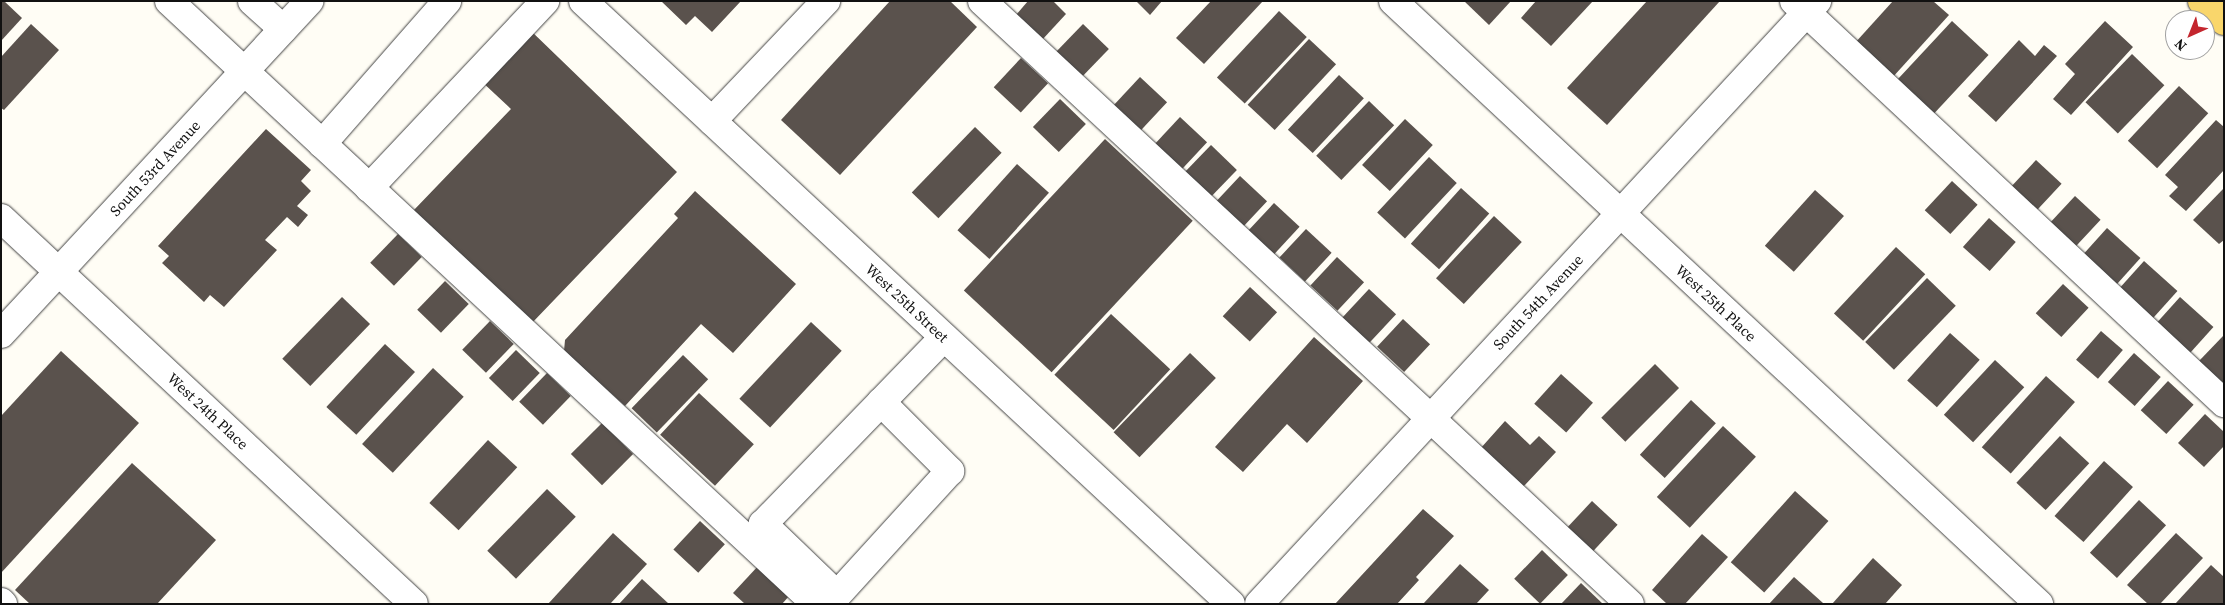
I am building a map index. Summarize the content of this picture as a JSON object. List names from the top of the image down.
{
  "streets": {
    "street": [
      "South 53rd Avenue",
      "South 54th Avenue",
      "West 25th Street",
      "West 25th Place",
      "West 24th Place"
    ]
  },
  "crossings": [
    ["South 53rd Avenue", "West 24th Place"],
    ["South 54th Avenue", "West 25th Place"]
  ],
  "north": "bottom left"
}
